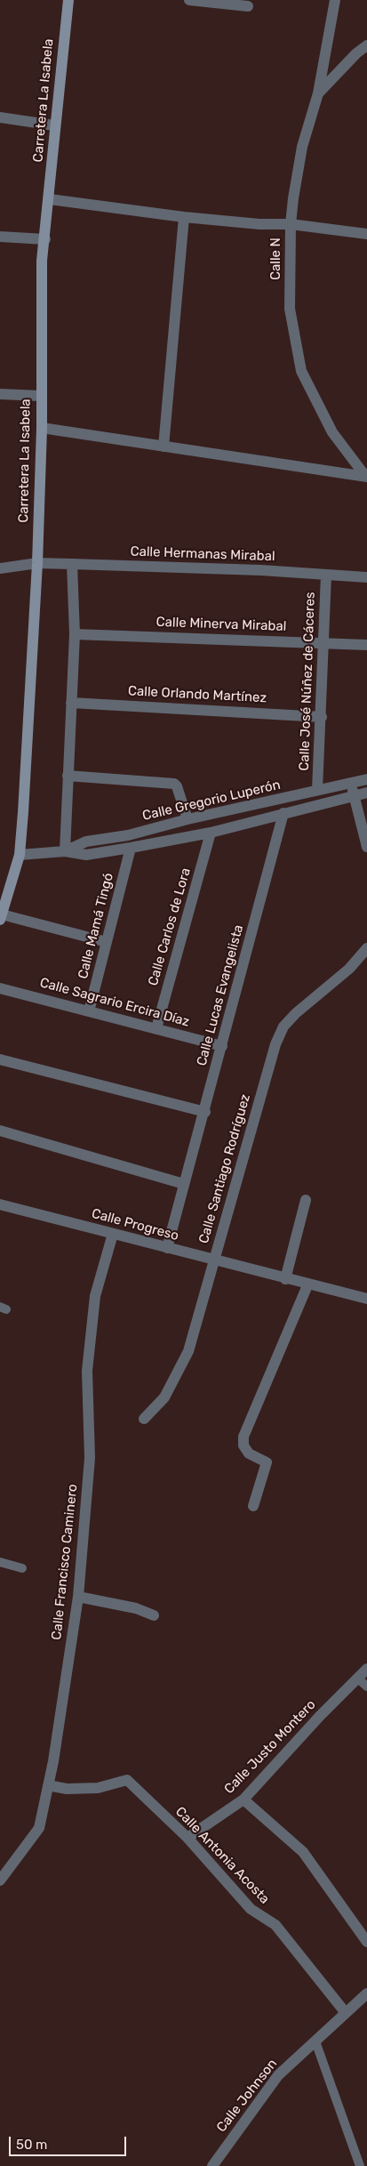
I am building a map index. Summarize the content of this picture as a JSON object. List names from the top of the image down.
{
  "streets": {
    "main road": ["Carretera La Isabela"],
    "street": [
      "Calle N",
      "Calle Hermanas Mirabal",
      "Calle Minerva Mirabal",
      "Calle José Núñez de Cáceres",
      "Calle Orlando Martínez",
      "Calle Gregorio Luperón",
      "Calle Mamá Tingó",
      "Calle Carlos de Lora",
      "Calle Lucas Evangelista",
      "Calle Sagrario Ercira Díaz",
      "Calle Santiago Rodríguez",
      "Calle Progreso",
      "Calle Francisco Caminero",
      "Calle Justo Montero",
      "Calle Antonia Acosta",
      "Calle Johnson"
    ]
  },
  "crossings": [
    ["Carretera La Isabela", "Calle Hermanas Mirabal"],
    ["Carretera La Isabela", "Calle Gregorio Luperón"],
    ["Calle Hermanas Mirabal", "Calle José Núñez de Cáceres"],
    ["Calle Minerva Mirabal", "Calle José Núñez de Cáceres"],
    ["Calle José Núñez de Cáceres", "Calle Orlando Martínez"],
    ["Calle José Núñez de Cáceres", "Calle Gregorio Luperón"],
    ["Calle Gregorio Luperón", "Calle Mamá Tingó"],
    ["Calle Gregorio Luperón", "Calle Carlos de Lora"],
    ["Calle Gregorio Luperón", "Calle Lucas Evangelista"],
    ["Calle Mamá Tingó", "Calle Sagrario Ercira Díaz"],
    ["Calle Carlos de Lora", "Calle Sagrario Ercira Díaz"],
    ["Calle Lucas Evangelista", "Calle Sagrario Ercira Díaz"],
    ["Calle Lucas Evangelista", "Calle Progreso"],
    ["Calle Santiago Rodríguez", "Calle Progreso"],
    ["Calle Progreso", "Calle Francisco Caminero"],
    ["Calle Francisco Caminero", "Calle Antonia Acosta"],
    ["Calle Justo Montero", "Calle Antonia Acosta"],
    ["Calle Antonia Acosta", "Calle Johnson"]
  ],
  "scale_bar": "50 m"
}
